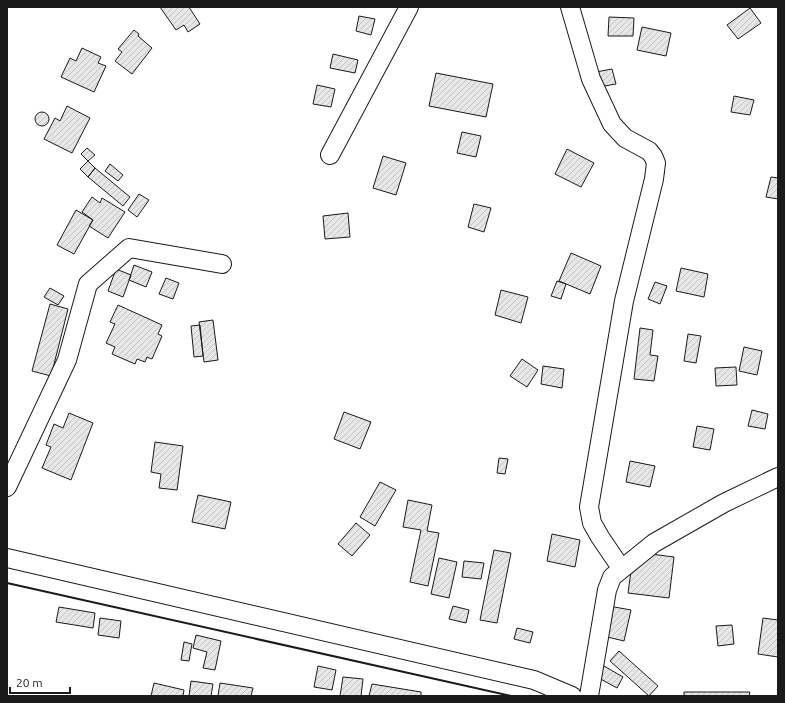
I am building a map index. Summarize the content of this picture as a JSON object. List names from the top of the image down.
{
  "scale_bar": "20 m"
}
